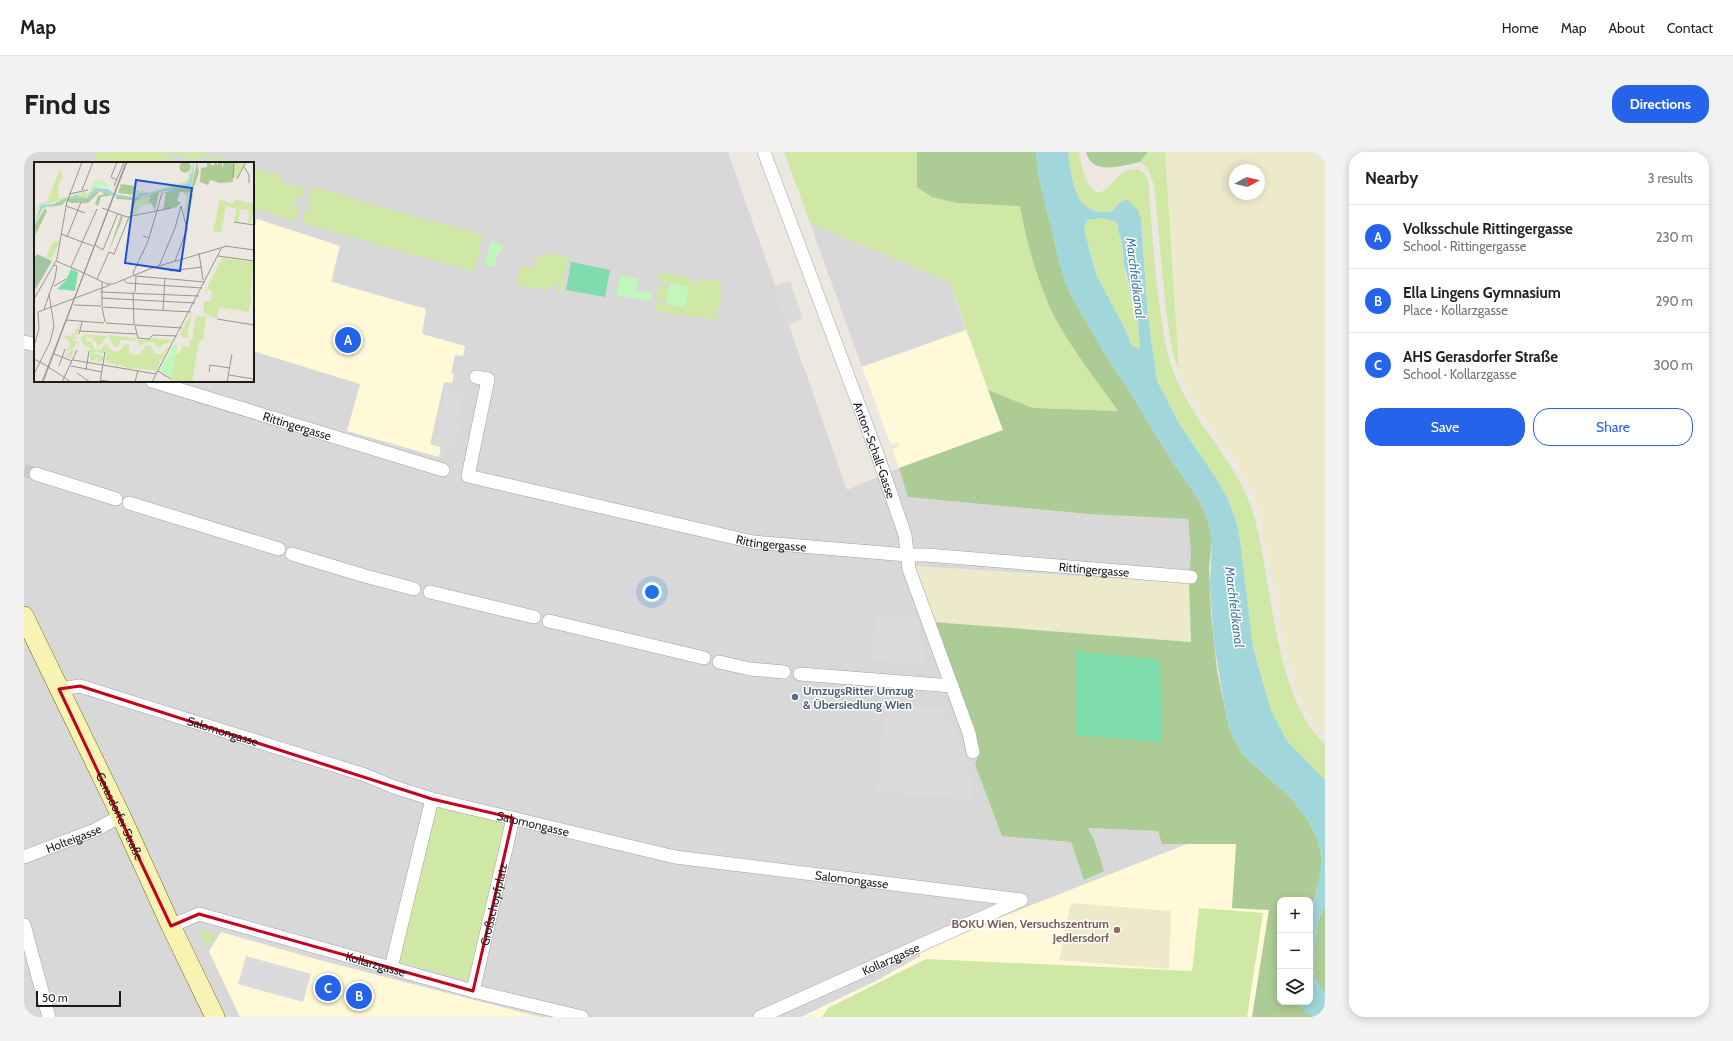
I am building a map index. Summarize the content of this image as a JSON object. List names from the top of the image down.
{
  "streets": {
    "main road": ["Gerasdorfer Straße"],
    "street": [
      "Rittingergasse",
      "Anton-Schall-Gasse",
      "Salomongasse",
      "Holteigasse",
      "Großschopfplatz",
      "Kollarzgasse"
    ]
  },
  "crossings": [
    ["Rittingergasse", "Anton-Schall-Gasse"],
    ["Salomongasse", "Gerasdorfer Straße"],
    ["Salomongasse", "Großschopfplatz"],
    ["Salomongasse", "Kollarzgasse"],
    ["Gerasdorfer Straße", "Holteigasse"],
    ["Gerasdorfer Straße", "Kollarzgasse"],
    ["Großschopfplatz", "Kollarzgasse"]
  ],
  "water": ["Marchfeldkanal"],
  "places": ["UmzugsRitter Umzug & Übersiedlung Wien", "BOKU Wien, Versuchszentrum Jedlersdorf"],
  "scale_bar": "50 m",
  "north": "right",
  "page": {
    "header": "Map",
    "nav": [
      "Home",
      "Map",
      "About",
      "Contact"
    ],
    "buttons": [
      "Directions",
      ["Save", "Share"]
    ],
    "title": "Find us",
    "heading": ["Nearby", "3 results"],
    "list": [
      {
        "mark": "A",
        "name": "Volksschule Rittingergasse",
        "note": "School · Rittingergasse",
        "value": "230 m"
      },
      {
        "mark": "B",
        "name": "Ella Lingens Gymnasium",
        "note": "Place · Kollarzgasse",
        "value": "290 m"
      },
      {
        "mark": "C",
        "name": "AHS Gerasdorfer Straße",
        "note": "School · Kollarzgasse",
        "value": "300 m"
      }
    ],
    "pins": ["A", "C", "B"],
    "map_buttons": ["+", "−"],
    "scale": "50 m"
  }
}
